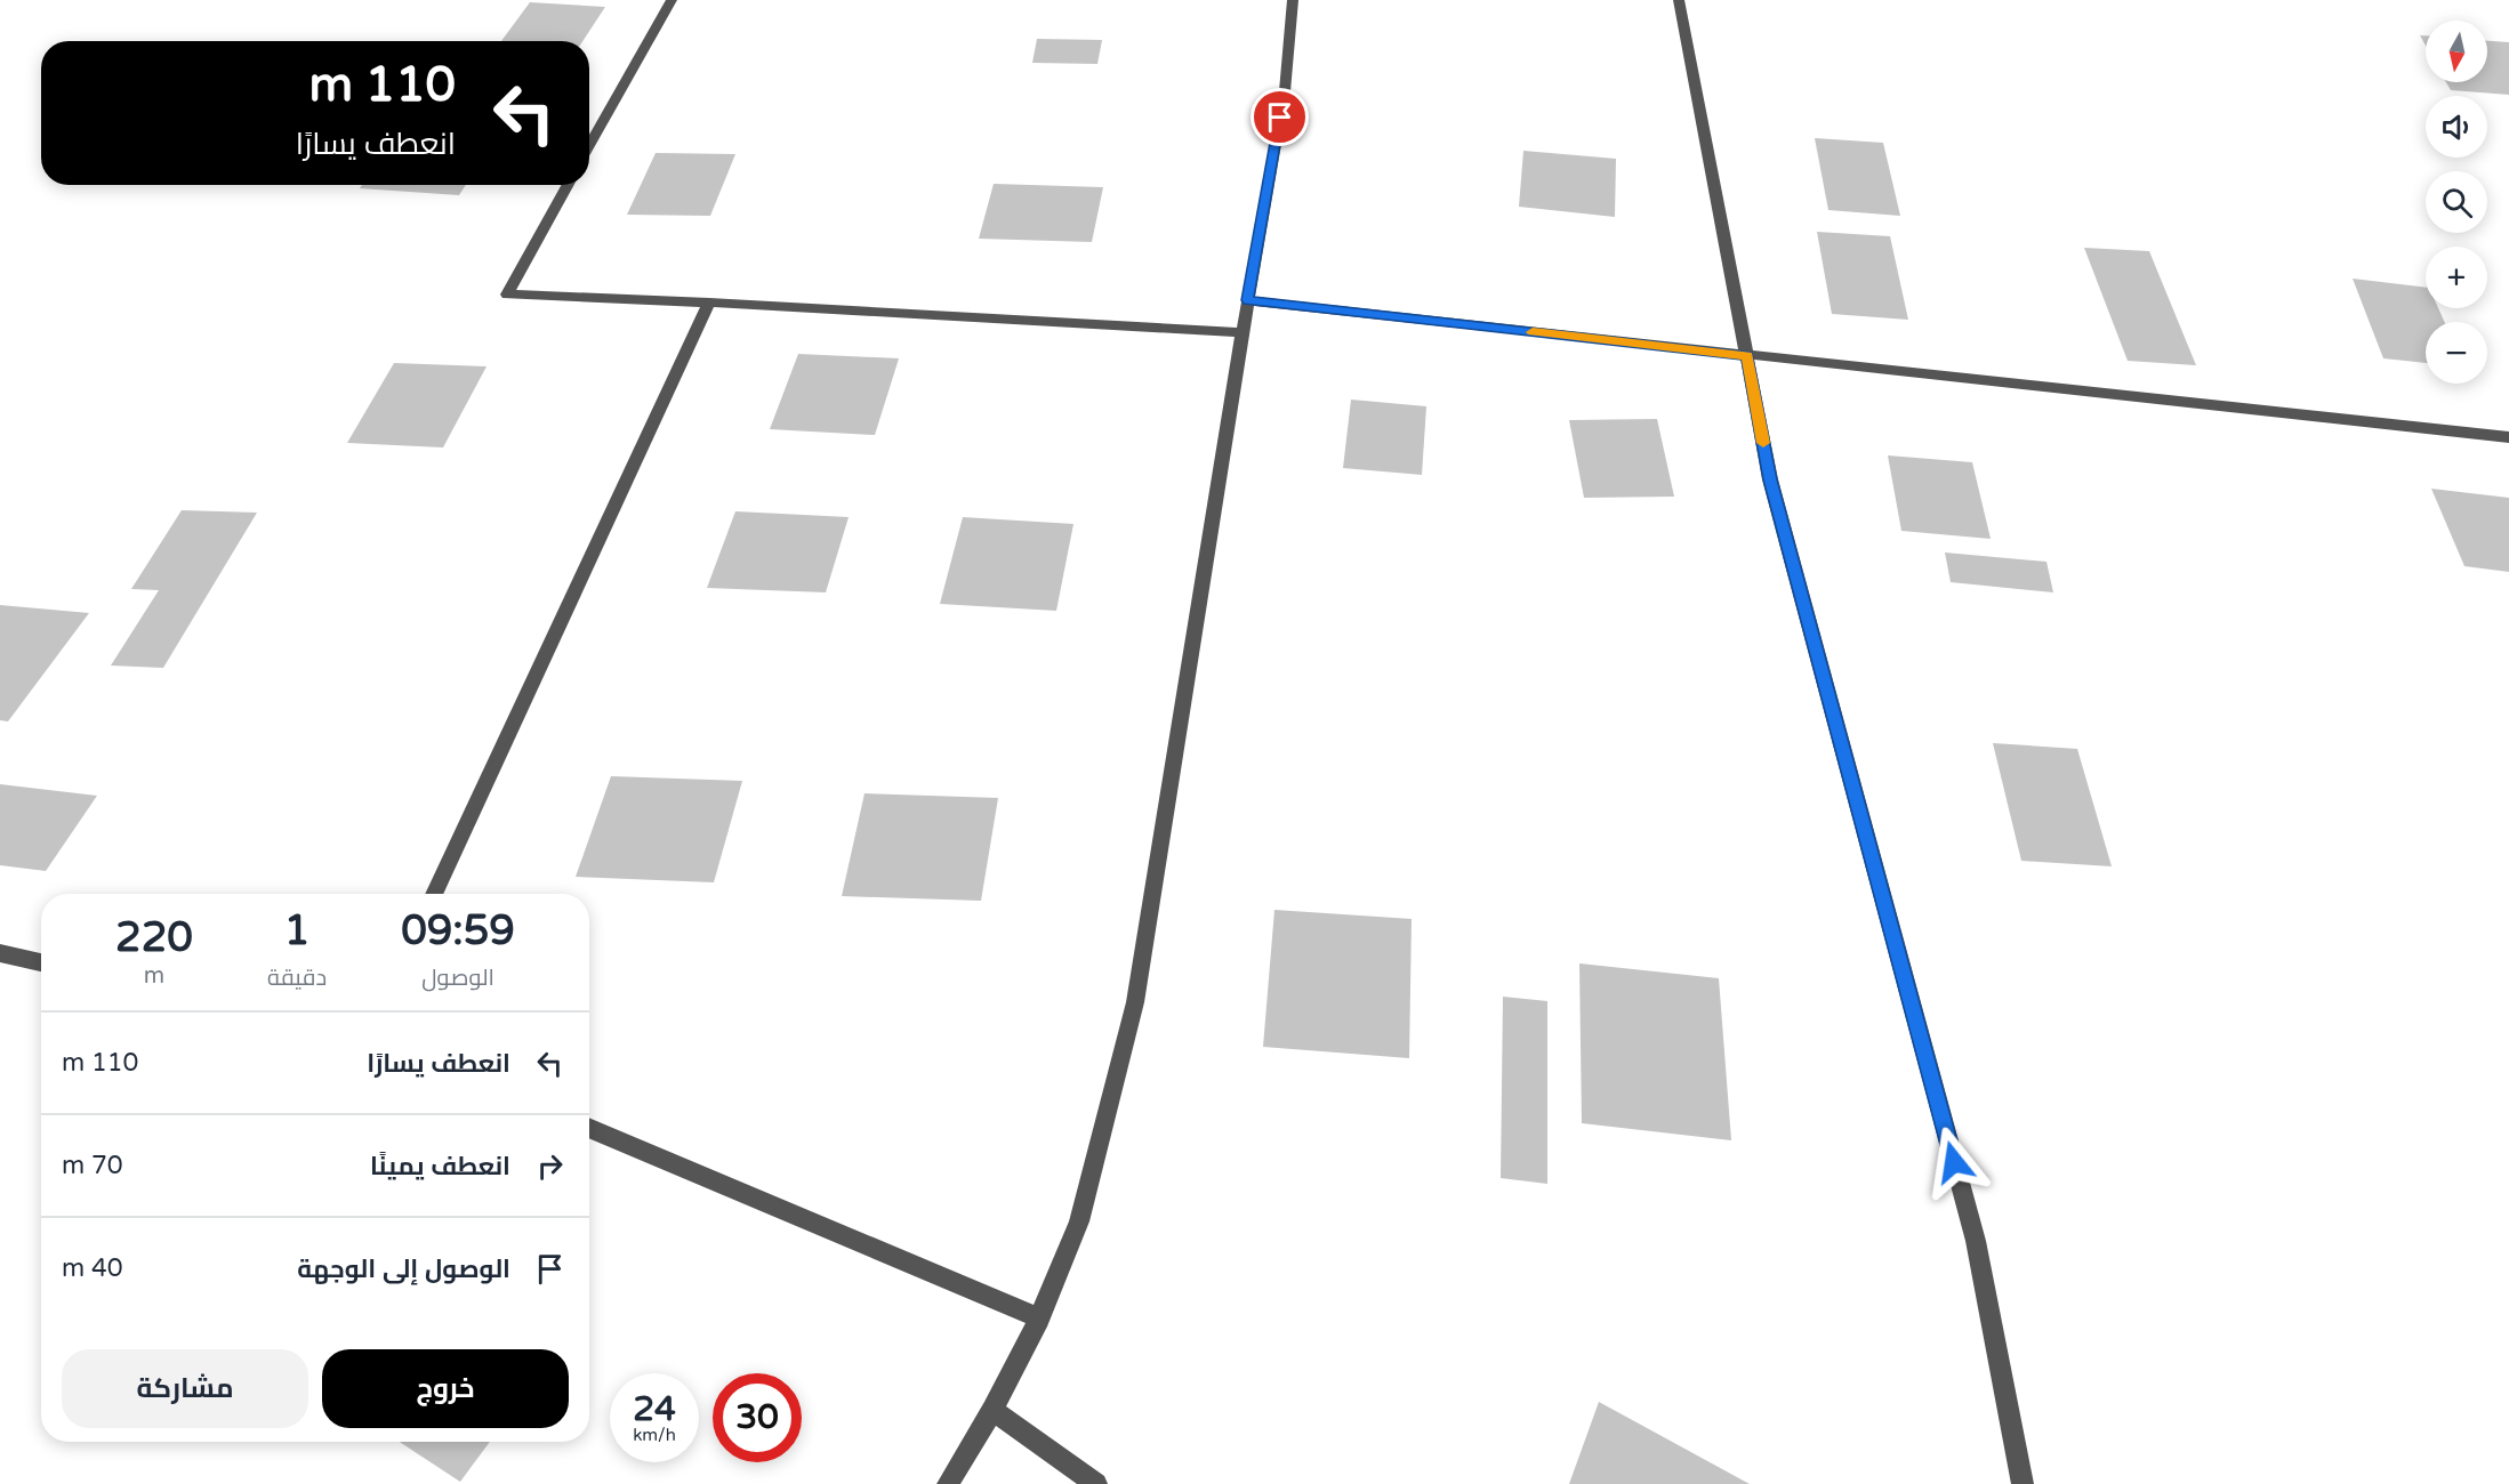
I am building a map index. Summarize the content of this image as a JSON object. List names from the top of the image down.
{
  "north": "bottom",
  "page": {
    "map_buttons": ["+", "−"],
    "turn": ["110 m", "انعطف يسارًا"],
    "eta": [
      "09:59",
      "الوصول",
      "1",
      "دقيقة",
      "220",
      "m"
    ],
    "list": [
      {
        "name": "انعطف يسارًا",
        "value": "110 m"
      },
      {
        "name": "انعطف يمينًا",
        "value": "70 m"
      },
      {
        "name": "الوصول إلى الوجهة",
        "value": "40 m"
      }
    ],
    "buttons": ["خروج", "مشاركة"],
    "speed": "24 km/h",
    "limit": "30"
  }
}
